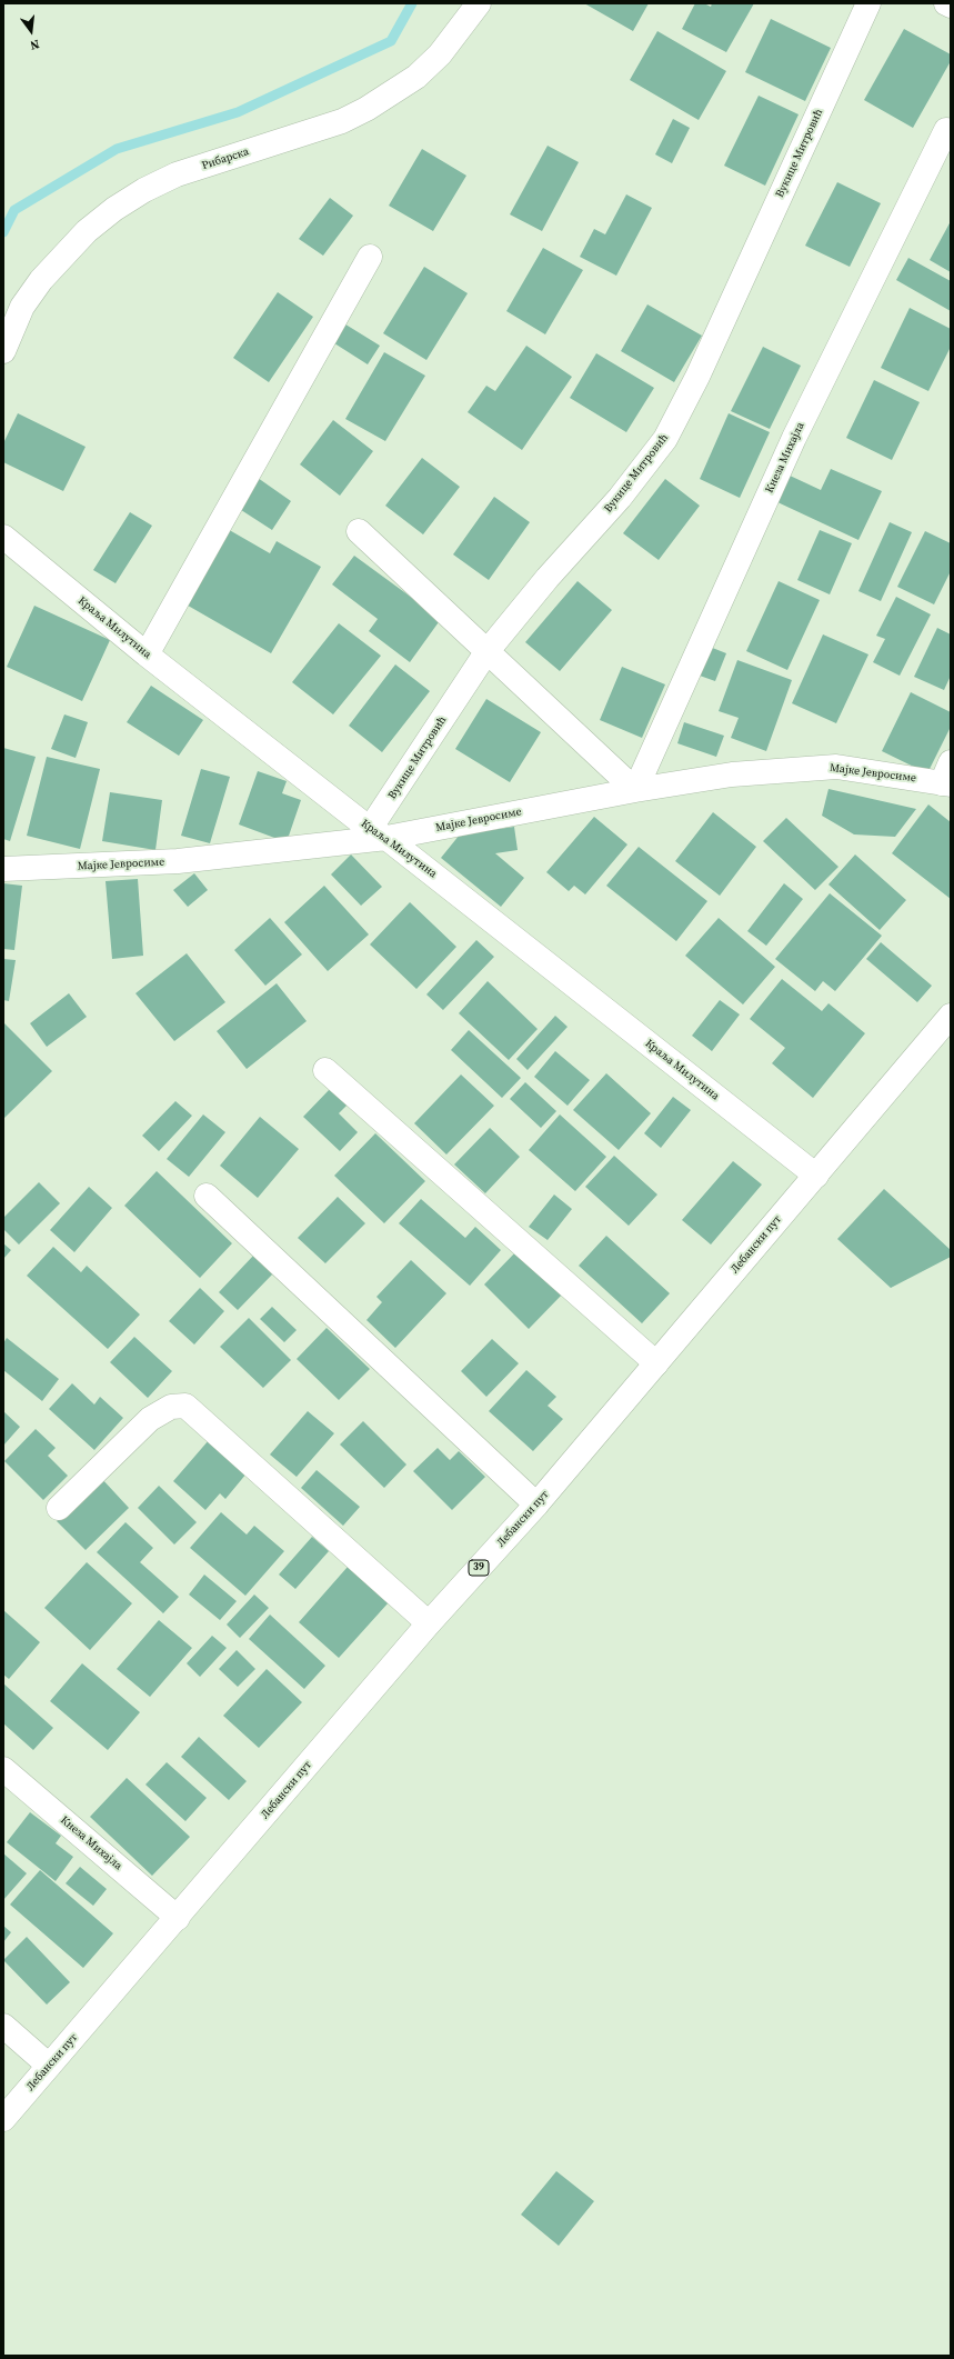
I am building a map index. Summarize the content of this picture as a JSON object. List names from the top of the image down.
{
  "streets": {
    "street": [
      "Вукице Митровић",
      "Рибарска",
      "Кнеза Михајла",
      "Краља Милутина",
      "Мајке Јевросиме",
      "Лебански пут",
      "39"
    ]
  },
  "crossings": [
    ["Вукице Митровић", "Краља Милутина"],
    ["Вукице Митровић", "Мајке Јевросиме"],
    ["Кнеза Михајла", "Мајке Јевросиме"],
    ["Кнеза Михајла", "Лебански пут"],
    ["Краља Милутина", "Мајке Јевросиме"],
    ["Краља Милутина", "Лебански пут"]
  ],
  "north": "bottom"
}
